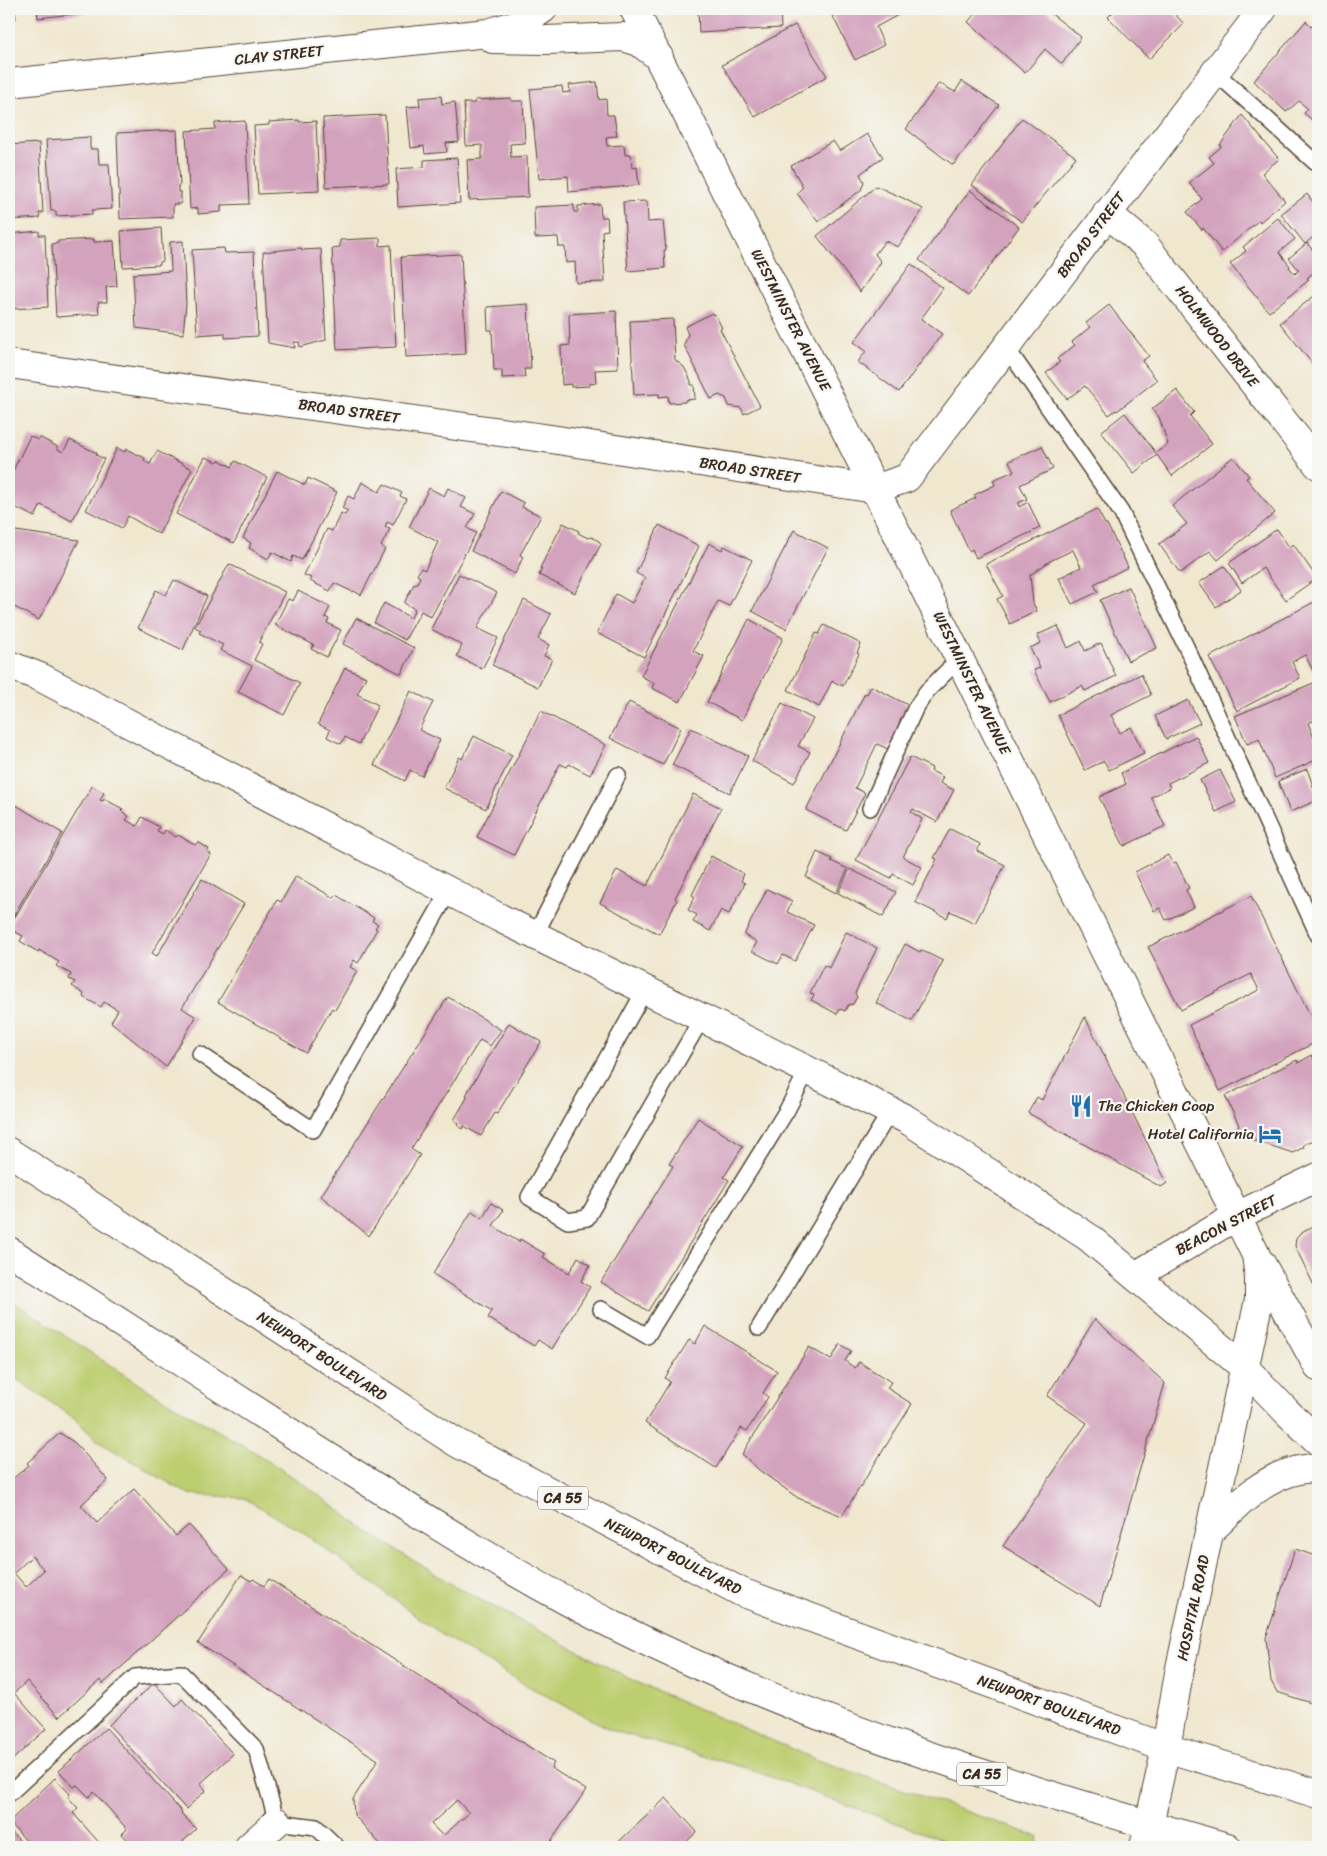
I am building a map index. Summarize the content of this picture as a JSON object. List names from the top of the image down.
{
  "streets": {
    "main road": [
      "CLAY STREET",
      "BROAD STREET",
      "WESTMINSTER AVENUE",
      "HOLMWOOD DRIVE",
      "BEACON STREET",
      "NEWPORT BOULEVARD",
      "CA 55",
      "HOSPITAL ROAD"
    ]
  },
  "crossings": [
    ["BROAD STREET", "WESTMINSTER AVENUE"],
    ["BROAD STREET", "HOLMWOOD DRIVE"],
    ["WESTMINSTER AVENUE", "BEACON STREET"],
    ["WESTMINSTER AVENUE", "HOSPITAL ROAD"],
    ["NEWPORT BOULEVARD", "HOSPITAL ROAD"],
    ["CA 55", "HOSPITAL ROAD"]
  ],
  "places": {
    "restaurant": ["The Chicken Coop"],
    "hotel": ["Hotel California"]
  }
}
